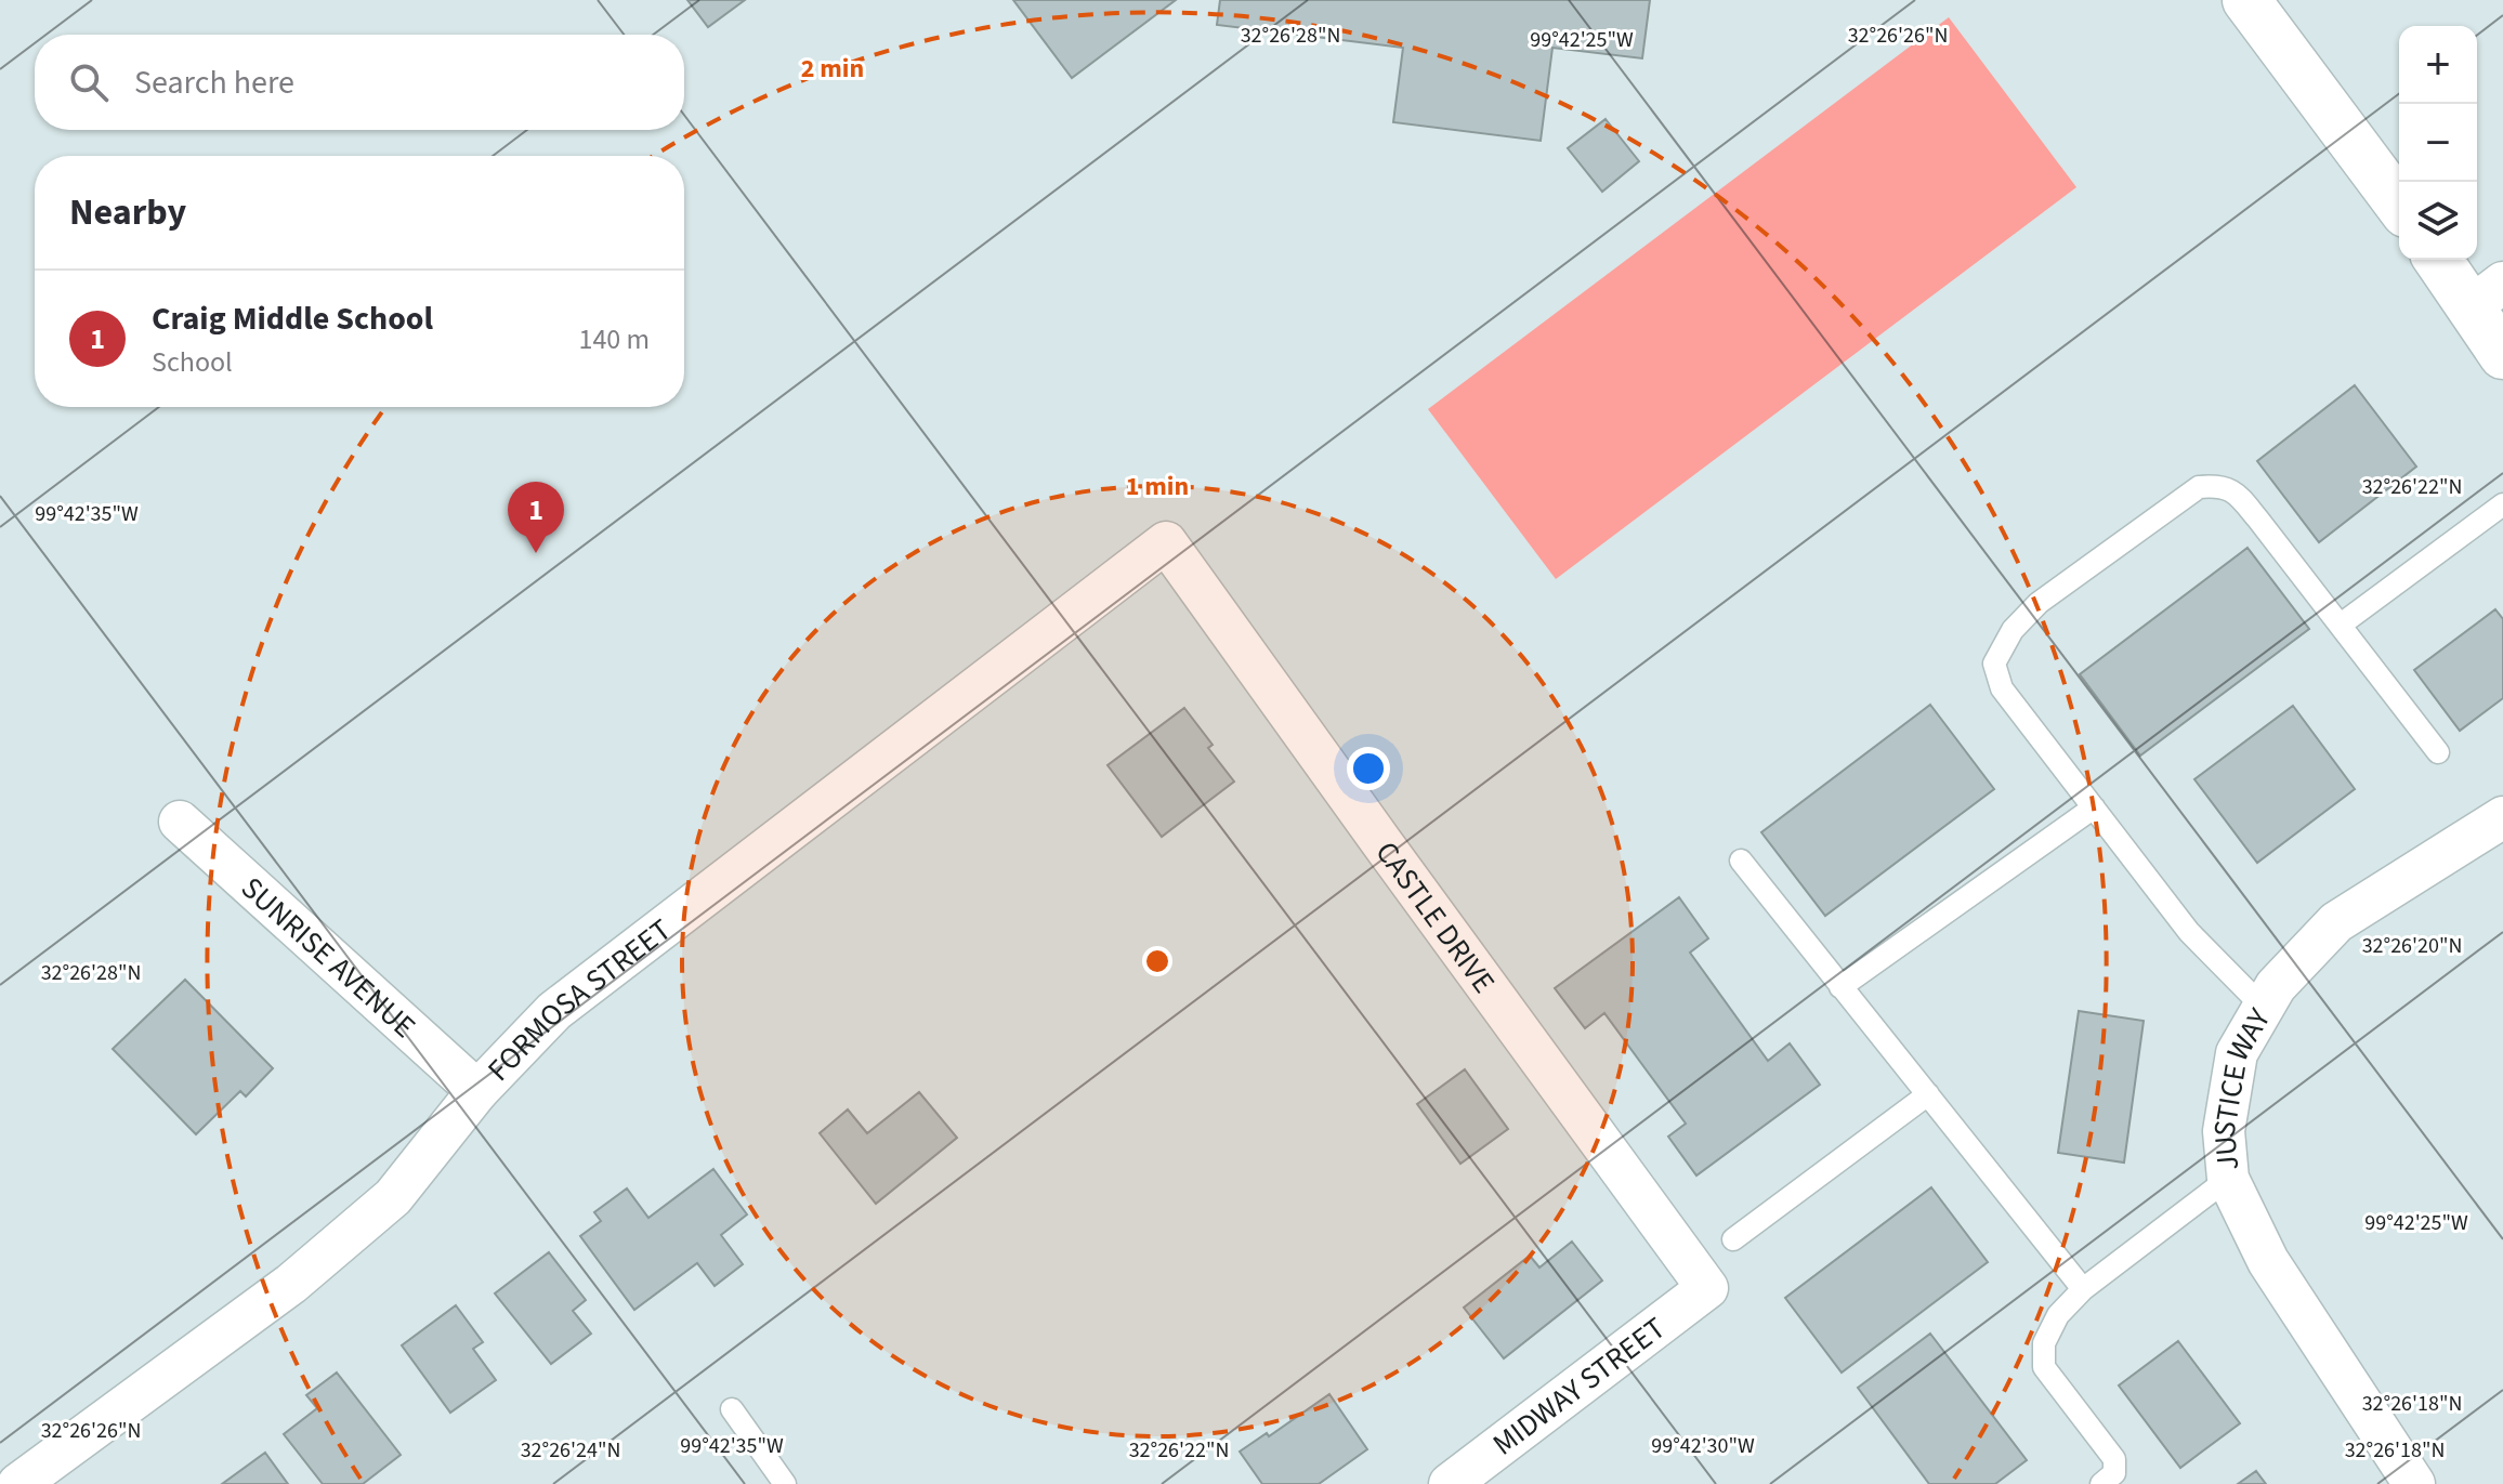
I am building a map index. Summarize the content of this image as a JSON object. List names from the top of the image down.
{
  "streets": {
    "street": [
      "CASTLE DRIVE",
      "SUNRISE AVENUE",
      "FORMOSA STREET",
      "JUSTICE WAY",
      "MIDWAY STREET"
    ]
  },
  "crossings": [
    ["CASTLE DRIVE", "FORMOSA STREET"],
    ["CASTLE DRIVE", "MIDWAY STREET"],
    ["SUNRISE AVENUE", "FORMOSA STREET"]
  ],
  "page": {
    "map_buttons": ["+", "−"],
    "search": "Search here",
    "heading": "Nearby",
    "list": [
      {
        "mark": "1",
        "name": "Craig Middle School",
        "note": "School",
        "value": "140 m"
      }
    ],
    "pins": "1"
  },
  "coordinates": [
    "32°26'28\"N",
    "32°26'26\"N",
    "99°42'25\"W",
    "32°26'22\"N",
    "99°42'35\"W",
    "32°26'20\"N",
    "32°26'18\"N",
    "99°42'30\"W",
    "32°26'24\"N"
  ],
  "rings": ["2 min", "1 min"]
}
